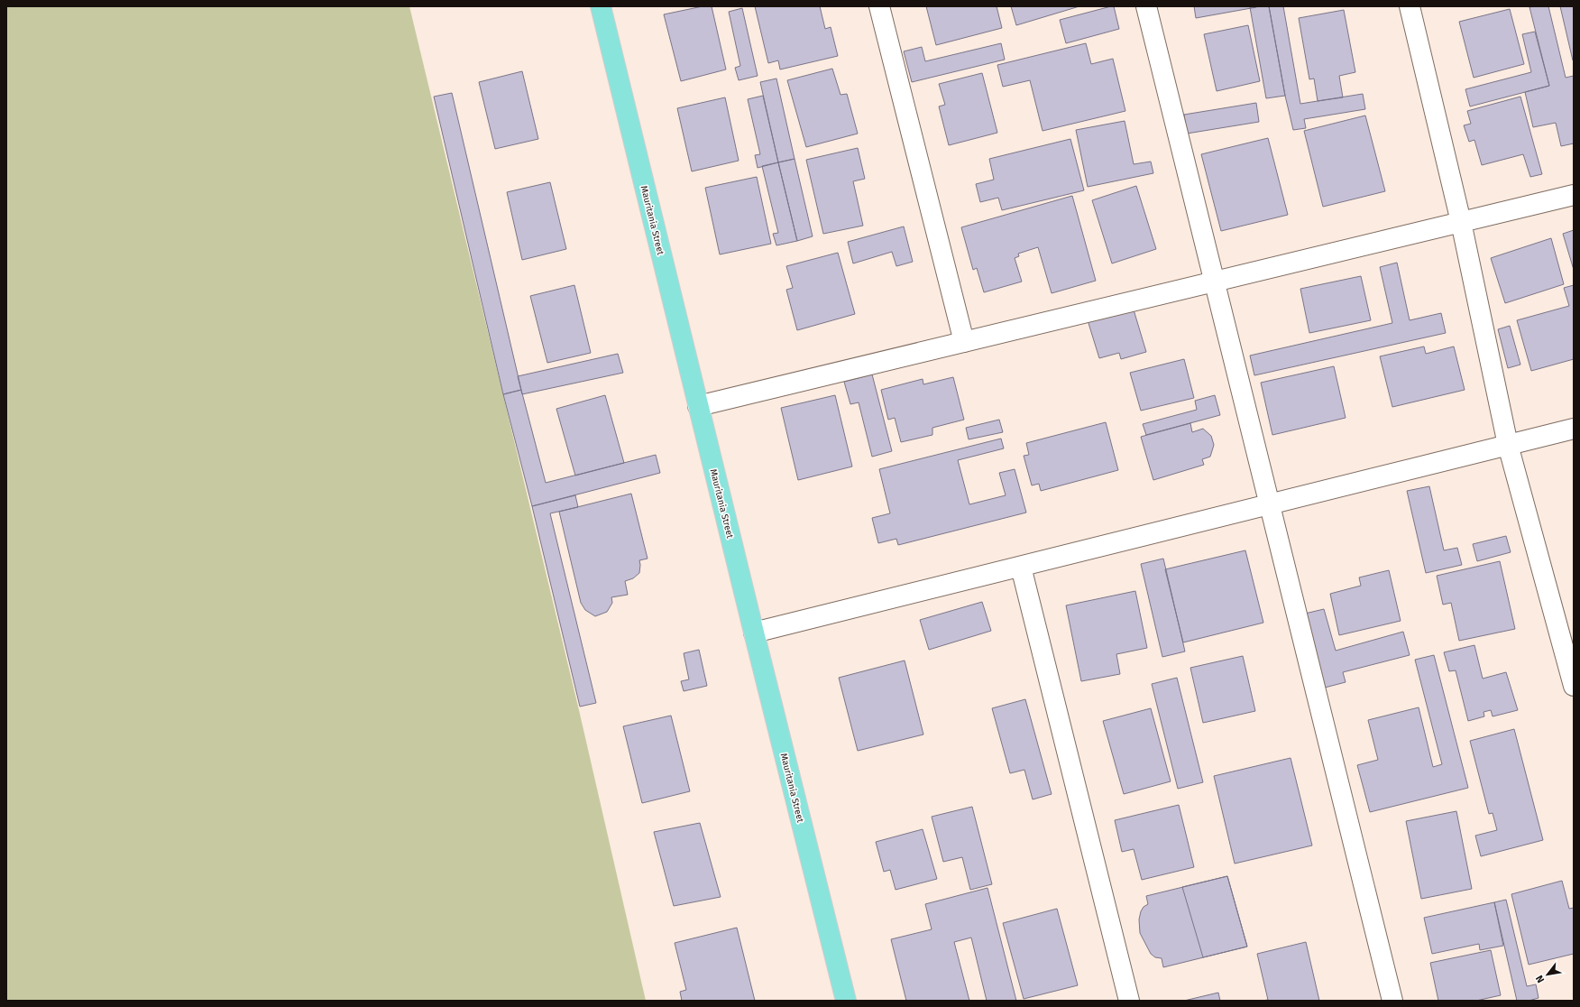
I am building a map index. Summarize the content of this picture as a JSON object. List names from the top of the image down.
{
  "streets": {
    "main road": ["Mauritania Street"]
  },
  "north": "bottom left"
}
